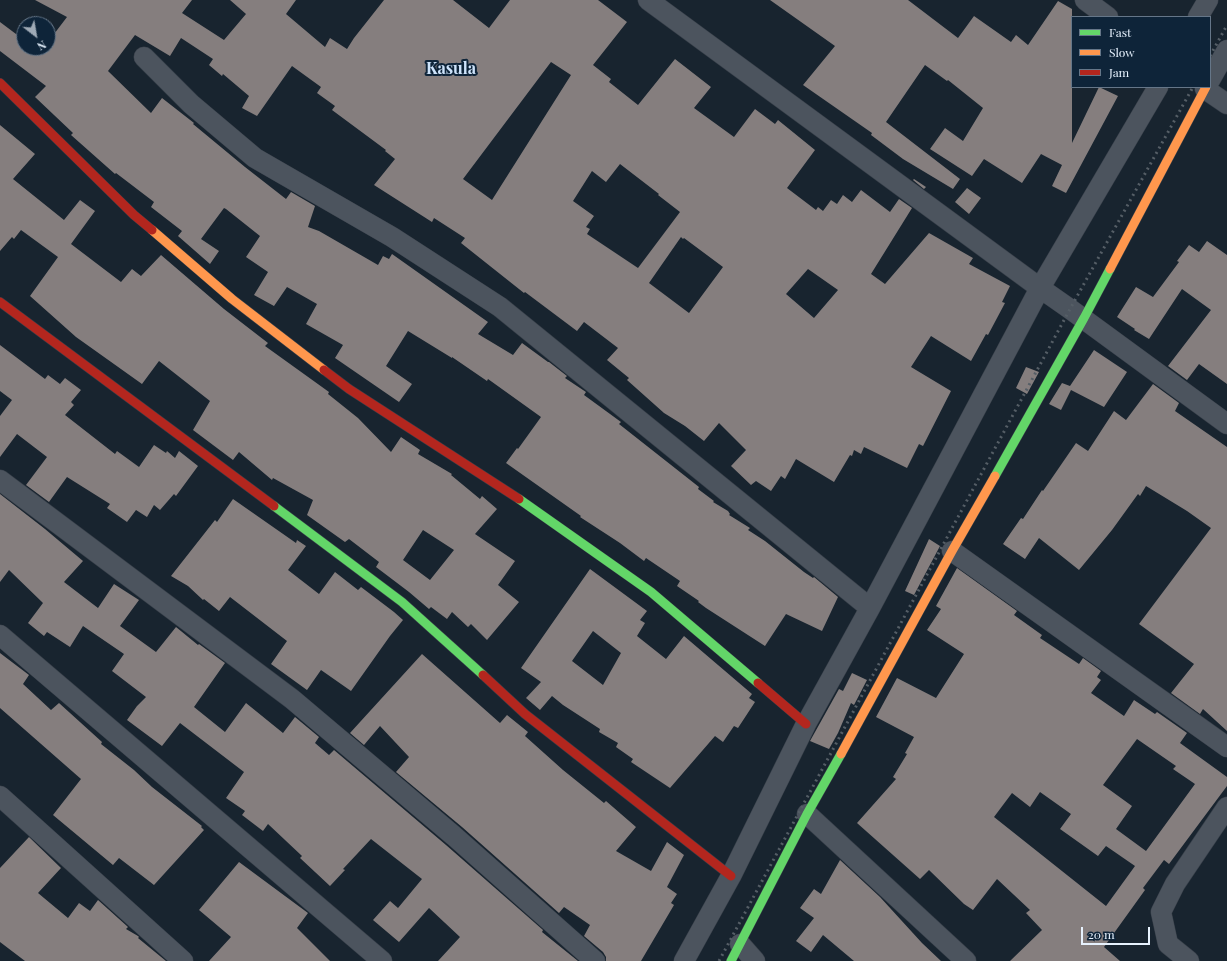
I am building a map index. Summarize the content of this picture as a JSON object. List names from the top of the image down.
{
  "districts": ["Kasula"],
  "legend": ["Fast", "Slow", "Jam"],
  "scale_bar": "20 m",
  "north": "bottom right"
}
